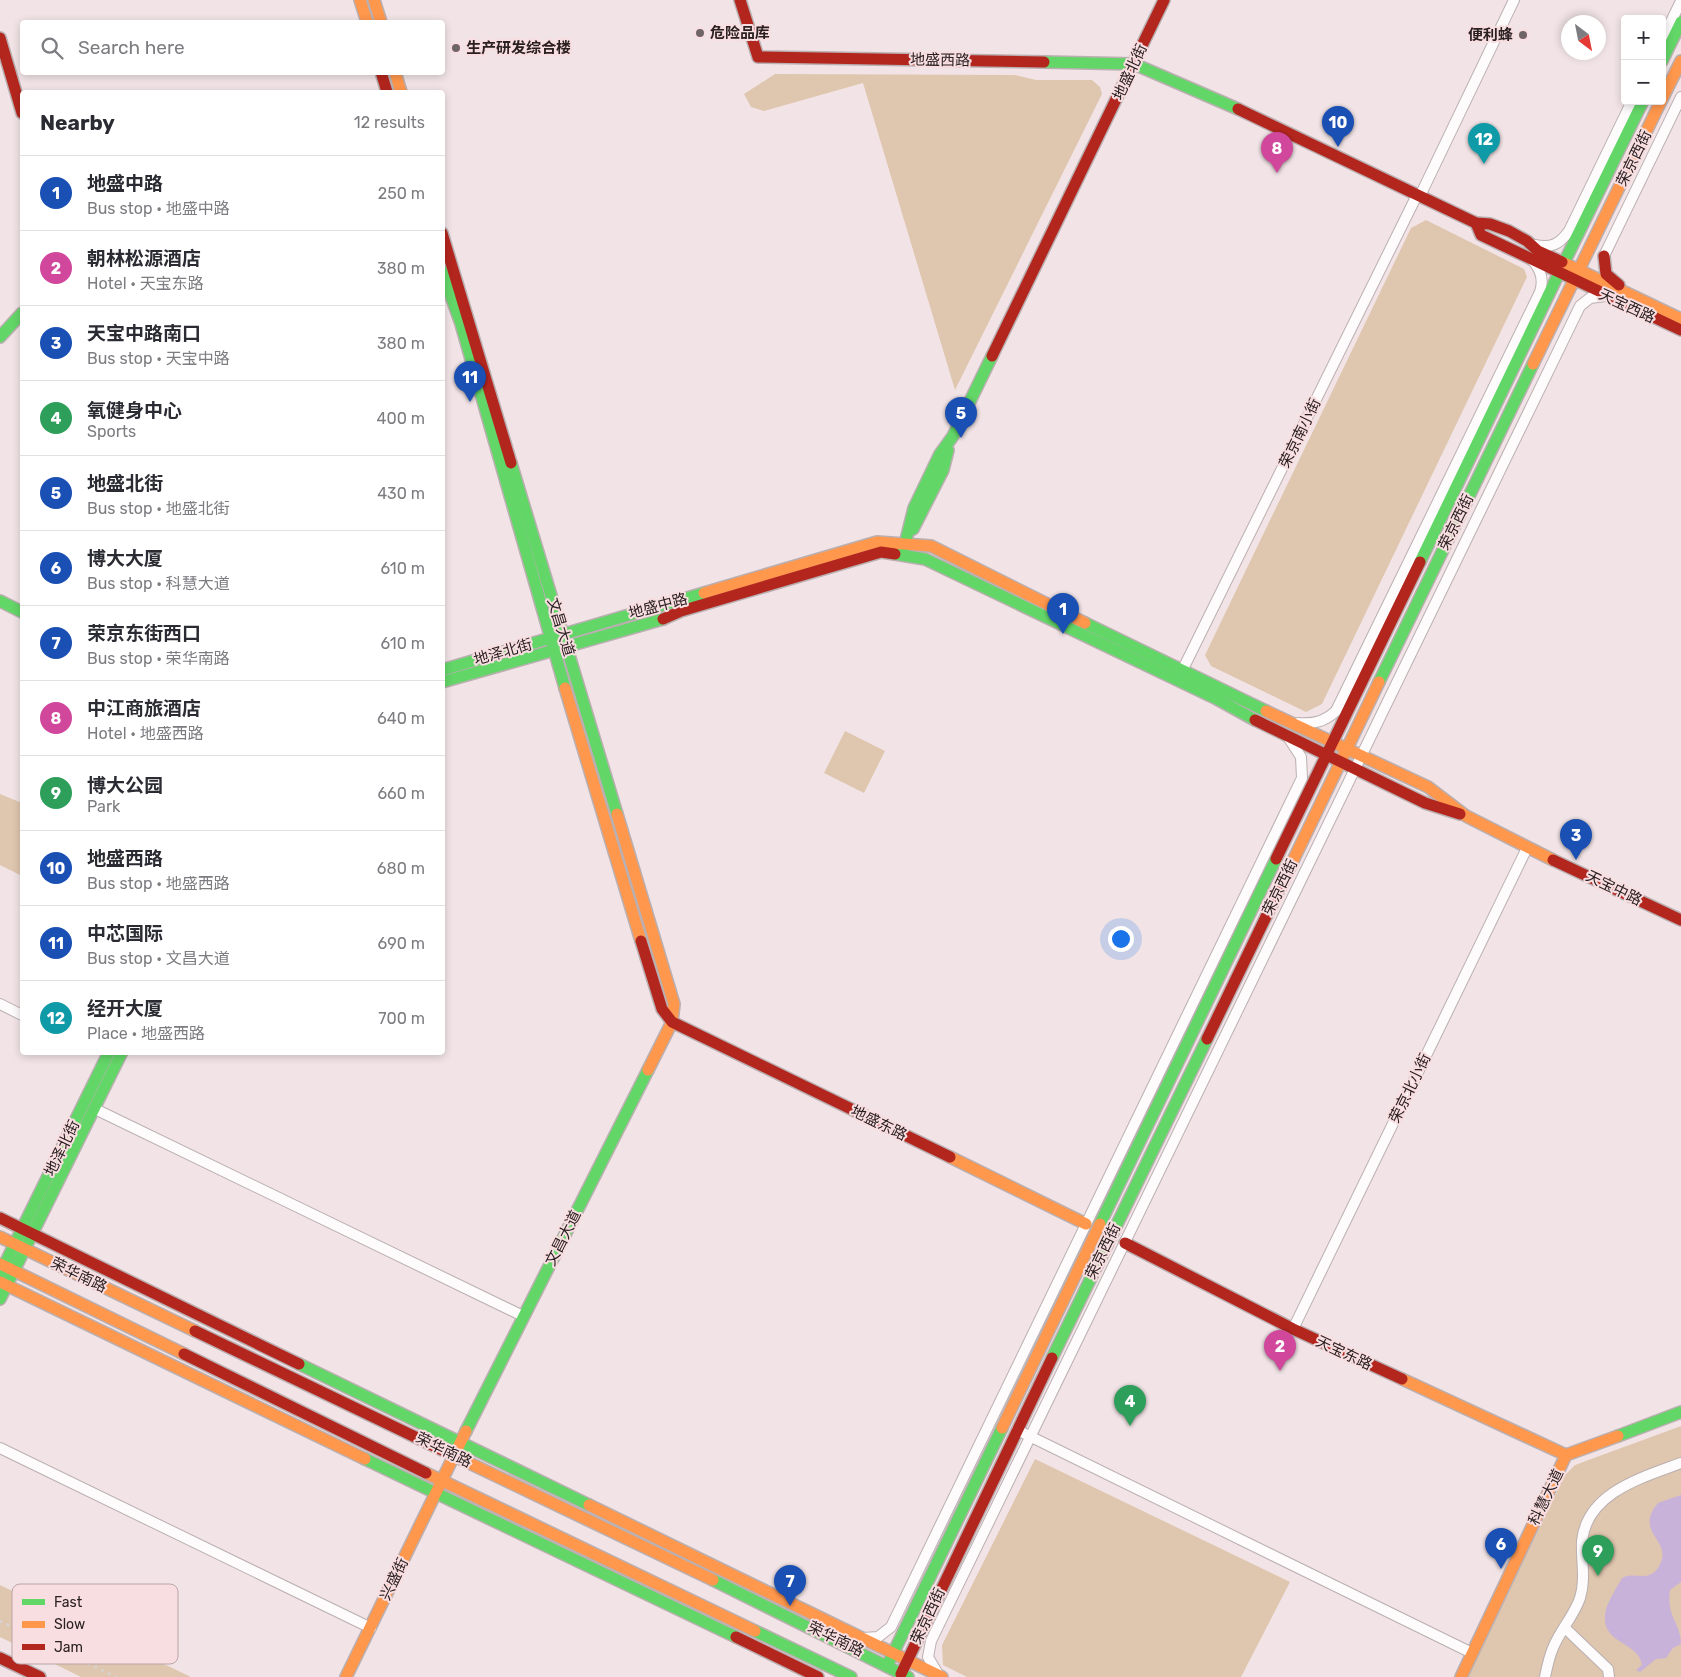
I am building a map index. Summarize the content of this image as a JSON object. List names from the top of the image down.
{
  "streets": {
    "street": [
      "地盛西路",
      "地盛北街",
      "荣京西街",
      "天宝西路",
      "荣京南小街",
      "地盛中路",
      "文昌大道",
      "地泽北街",
      "天宝中路",
      "荣京北小街",
      "地盛东路",
      "荣华南路",
      "天宝东路",
      "科慧大道",
      "兴盛街"
    ]
  },
  "crossings": [
    ["地盛西路", "地盛北街"],
    ["地盛西路", "荣京西街"],
    ["地盛西路", "荣京南小街"],
    ["地盛北街", "地盛中路"],
    ["荣京西街", "天宝西路"],
    ["荣京西街", "地盛中路"],
    ["荣京西街", "天宝中路"],
    ["荣京西街", "荣华南路"],
    ["荣京南小街", "地盛中路"],
    ["地盛中路", "文昌大道"],
    ["地盛中路", "地泽北街"],
    ["地盛中路", "天宝中路"],
    ["文昌大道", "地泽北街"],
    ["文昌大道", "地盛东路"],
    ["文昌大道", "荣华南路"],
    ["文昌大道", "兴盛街"],
    ["天宝中路", "荣京北小街"],
    ["荣京北小街", "天宝东路"],
    ["荣华南路", "兴盛街"],
    ["天宝东路", "科慧大道"]
  ],
  "places": ["危险品库", "便利蜂", "生产研发综合楼"],
  "legend": ["Fast", "Slow", "Jam"],
  "north": "bottom right",
  "page": {
    "map_buttons": ["+", "−"],
    "search": "Search here",
    "heading": ["Nearby", "12 results"],
    "pins": [
      "10",
      "12",
      "8",
      "11",
      "5",
      "1",
      "3",
      "2",
      "4",
      "6",
      "9",
      "7"
    ],
    "list": [
      {
        "mark": "1",
        "name": "地盛中路",
        "note": "Bus stop · 地盛中路",
        "value": "250 m"
      },
      {
        "mark": "2",
        "name": "朝林松源酒店",
        "note": "Hotel · 天宝东路",
        "value": "380 m"
      },
      {
        "mark": "3",
        "name": "天宝中路南口",
        "note": "Bus stop · 天宝中路",
        "value": "380 m"
      },
      {
        "mark": "4",
        "name": "氧健身中心",
        "note": "Sports",
        "value": "400 m"
      },
      {
        "mark": "5",
        "name": "地盛北街",
        "note": "Bus stop · 地盛北街",
        "value": "430 m"
      },
      {
        "mark": "6",
        "name": "博大大厦",
        "note": "Bus stop · 科慧大道",
        "value": "610 m"
      },
      {
        "mark": "7",
        "name": "荣京东街西口",
        "note": "Bus stop · 荣华南路",
        "value": "610 m"
      },
      {
        "mark": "8",
        "name": "中江商旅酒店",
        "note": "Hotel · 地盛西路",
        "value": "640 m"
      },
      {
        "mark": "9",
        "name": "博大公园",
        "note": "Park",
        "value": "660 m"
      },
      {
        "mark": "10",
        "name": "地盛西路",
        "note": "Bus stop · 地盛西路",
        "value": "680 m"
      },
      {
        "mark": "11",
        "name": "中芯国际",
        "note": "Bus stop · 文昌大道",
        "value": "690 m"
      },
      {
        "mark": "12",
        "name": "经开大厦",
        "note": "Place · 地盛西路",
        "value": "700 m"
      }
    ]
  }
}
